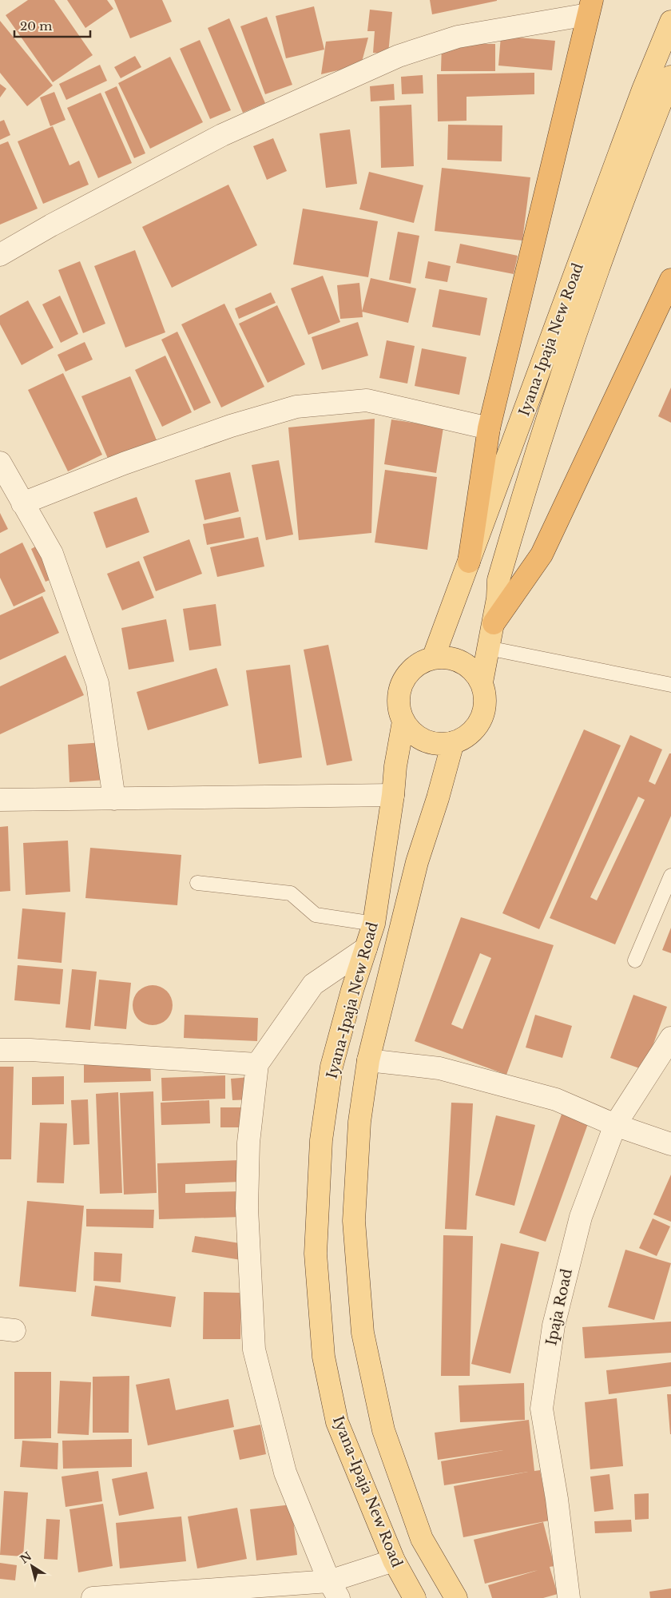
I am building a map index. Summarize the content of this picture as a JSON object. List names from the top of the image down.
{
  "streets": {
    "main road": ["Iyana-Ipaja New Road"],
    "street": ["Ipaja Road"]
  },
  "scale_bar": "20 m",
  "north": "top left"
}
